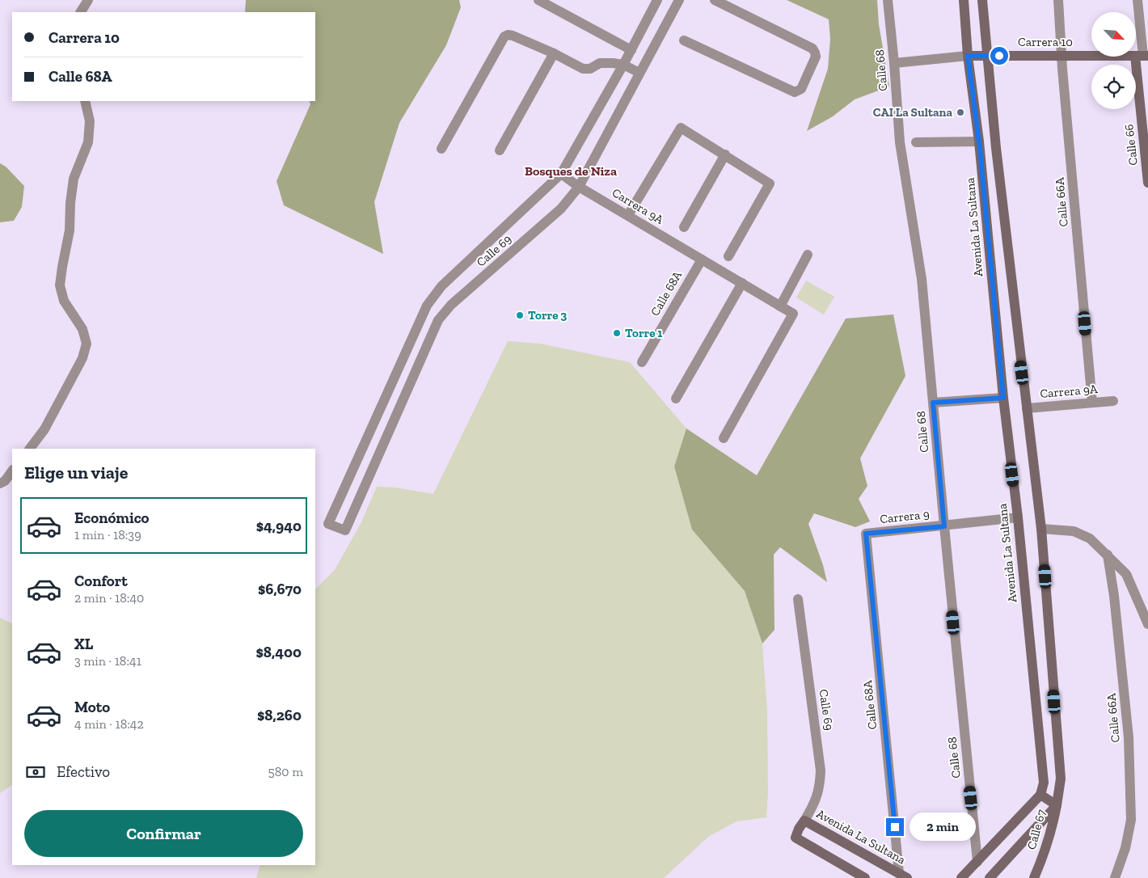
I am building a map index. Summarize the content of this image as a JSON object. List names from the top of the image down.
{
  "streets": {
    "street": [
      "Carrera 10",
      "Calle 68",
      "Calle 66",
      "Calle 66A",
      "Carrera 9A",
      "Avenida La Sultana",
      "Calle 69",
      "Calle 68A",
      "Carrera 9",
      "Calle 67"
    ]
  },
  "crossings": [
    ["Carrera 10", "Calle 68"],
    ["Carrera 10", "Calle 66"],
    ["Carrera 10", "Calle 66A"],
    ["Carrera 10", "Avenida La Sultana"],
    ["Calle 68", "Carrera 9"],
    ["Calle 66A", "Carrera 9A"],
    ["Carrera 9A", "Calle 69"],
    ["Carrera 9A", "Calle 68A"],
    ["Avenida La Sultana", "Calle 69"],
    ["Avenida La Sultana", "Calle 68A"],
    ["Avenida La Sultana", "Carrera 9"],
    ["Avenida La Sultana", "Calle 67"],
    ["Calle 68A", "Carrera 9"]
  ],
  "districts": ["Bosques de Niza"],
  "places": ["CAI La Sultana", "Torre 3", "Torre 1"],
  "north": "bottom right",
  "page": {
    "banner": ["Carrera 10", "Calle 68A"],
    "heading": "Elige un viaje",
    "list": [
      {
        "name": "Económico",
        "note": "1 min · 18:39",
        "value": "$4,940"
      },
      {
        "name": "Confort",
        "note": "2 min · 18:40",
        "value": "$6,670"
      },
      {
        "name": "XL",
        "note": "3 min · 18:41",
        "value": "$8,400"
      },
      {
        "name": "Moto",
        "note": "4 min · 18:42",
        "value": "$8,260"
      }
    ],
    "pay": ["Efectivo", "580 m"],
    "buttons": "Confirmar",
    "bubble": "2 min"
  }
}
